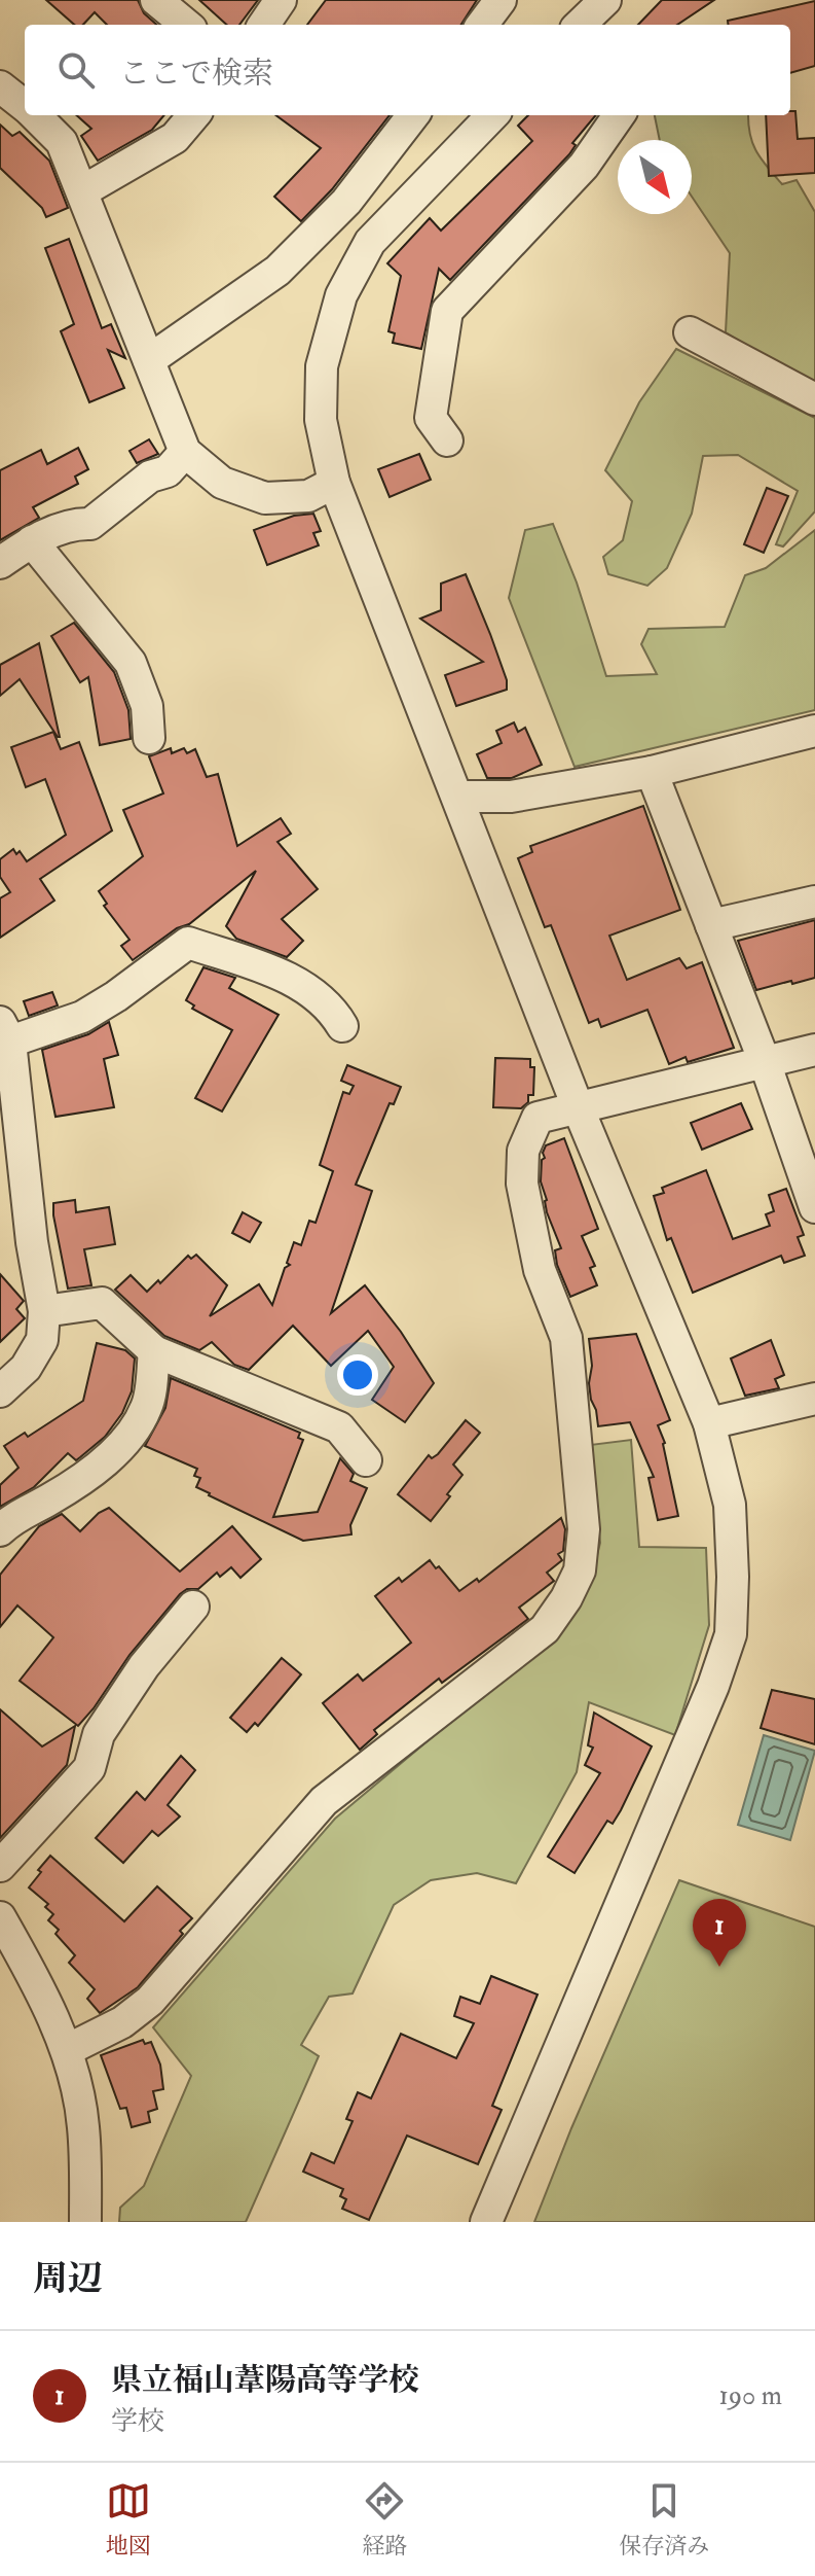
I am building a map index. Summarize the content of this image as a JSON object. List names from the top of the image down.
{
  "north": "bottom right",
  "page": {
    "search": "ここで検索",
    "pins": "1",
    "heading": "周辺",
    "list": [
      {
        "mark": "1",
        "name": "県立福山葦陽高等学校",
        "note": "学校",
        "value": "190 m"
      }
    ],
    "nav": ["地図", "経路", "保存済み"]
  }
}
